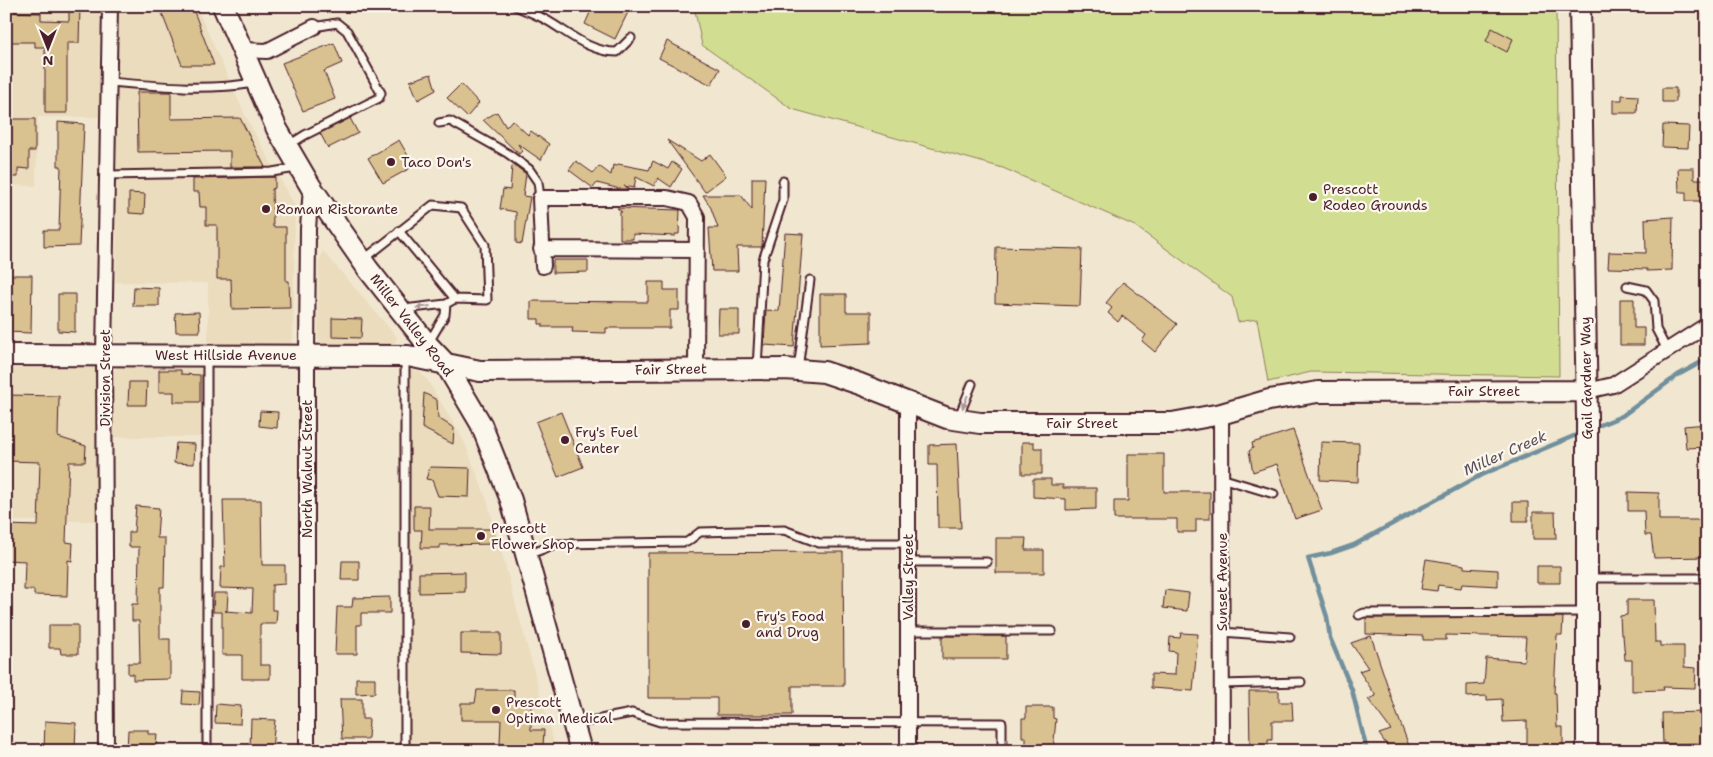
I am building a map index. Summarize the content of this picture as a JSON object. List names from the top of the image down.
{
  "streets": {
    "street": [
      "Miller Valley Road",
      "West Hillside Avenue",
      "Fair Street",
      "Division Street",
      "Gail Gardner Way",
      "North Walnut Street",
      "Valley Street",
      "Sunset Avenue"
    ]
  },
  "crossings": [
    ["Miller Valley Road", "West Hillside Avenue"],
    ["Miller Valley Road", "Fair Street"],
    ["Miller Valley Road", "North Walnut Street"],
    ["West Hillside Avenue", "Fair Street"],
    ["West Hillside Avenue", "Division Street"],
    ["West Hillside Avenue", "North Walnut Street"],
    ["Fair Street", "Gail Gardner Way"],
    ["Fair Street", "Valley Street"],
    ["Fair Street", "Sunset Avenue"]
  ],
  "water": ["Miller Creek"],
  "places": [
    "Taco Don's",
    "Prescott Rodeo Grounds",
    "Roman Ristorante",
    "Fry's Fuel Center",
    "Prescott Flower Shop",
    "Fry's Food and Drug",
    "Prescott Optima Medical"
  ],
  "north": "bottom"
}
